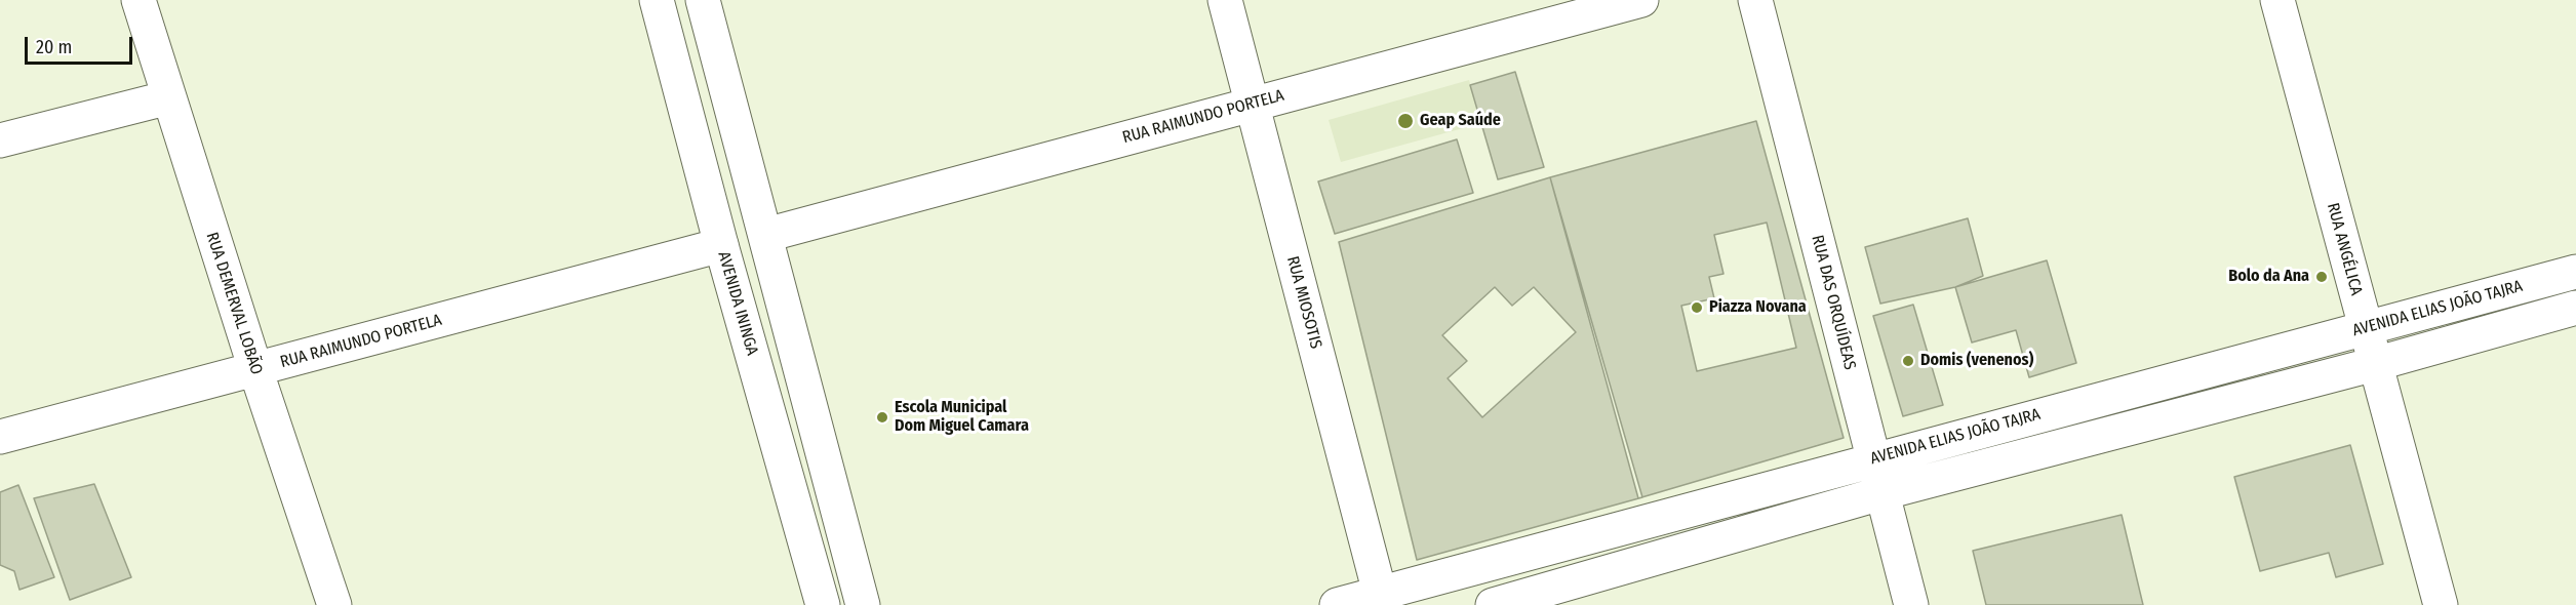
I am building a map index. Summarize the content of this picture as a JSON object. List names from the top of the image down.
{
  "streets": {
    "street": [
      "RUA RAIMUNDO PORTELA",
      "RUA ANGÉLICA",
      "RUA MIOSOTIS",
      "RUA DAS ORQUÍDEAS",
      "RUA DEMERVAL LOBÃO",
      "AVENIDA ININGA",
      "AVENIDA ELIAS JOÃO TAJRA"
    ]
  },
  "crossings": [
    ["RUA RAIMUNDO PORTELA", "RUA MIOSOTIS"],
    ["RUA RAIMUNDO PORTELA", "RUA DEMERVAL LOBÃO"],
    ["RUA RAIMUNDO PORTELA", "AVENIDA ININGA"],
    ["RUA ANGÉLICA", "AVENIDA ELIAS JOÃO TAJRA"],
    ["RUA MIOSOTIS", "AVENIDA ELIAS JOÃO TAJRA"],
    ["RUA DAS ORQUÍDEAS", "AVENIDA ELIAS JOÃO TAJRA"]
  ],
  "places": [
    "Geap Saúde",
    "Bolo da Ana",
    "Piazza Novana",
    "Domis (venenos)",
    "Escola Municipal Dom Miguel Camara"
  ],
  "scale_bar": "20 m"
}
